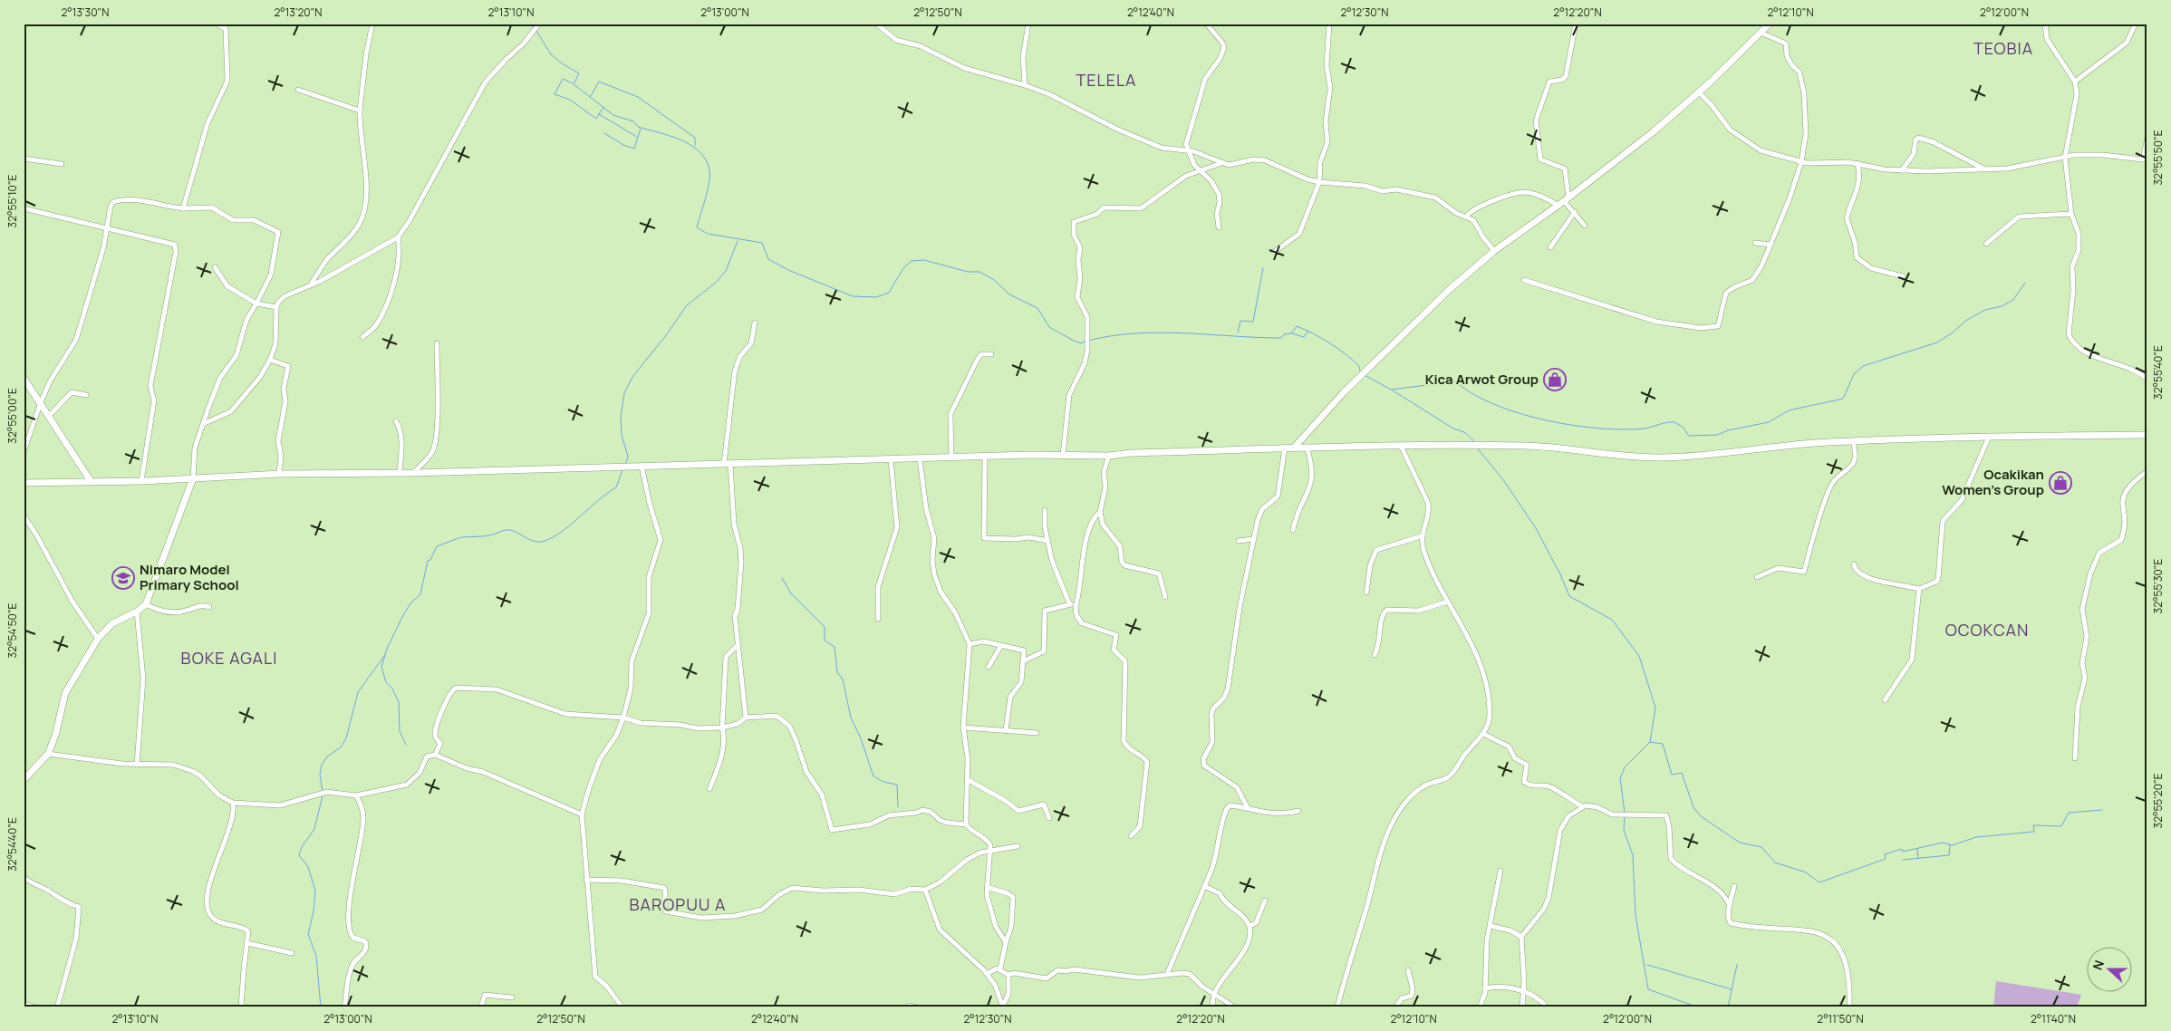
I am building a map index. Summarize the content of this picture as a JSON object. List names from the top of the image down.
{
  "districts": [
    "TEOBIA",
    "TELELA",
    "OCOKCAN",
    "BOKE AGALI",
    "BAROPUU A"
  ],
  "places": {
    "shop": ["Kica Arwot Group", "Ocakikan Women's Group"],
    "school or university": ["Nimaro Model Primary School"]
  },
  "north": "left",
  "coordinates": [
    "2°13'30\"N",
    "2°13'20\"N",
    "2°13'10\"N",
    "2°13'00\"N",
    "2°12'50\"N",
    "2°12'40\"N",
    "2°12'30\"N",
    "2°12'20\"N",
    "2°12'10\"N",
    "2°12'00\"N",
    "32°55'50\"E",
    "32°55'10\"E",
    "32°55'40\"E",
    "32°55'00\"E",
    "32°55'30\"E",
    "32°54'50\"E",
    "32°55'20\"E",
    "32°54'40\"E",
    "2°11'50\"N",
    "2°11'40\"N"
  ]
}
